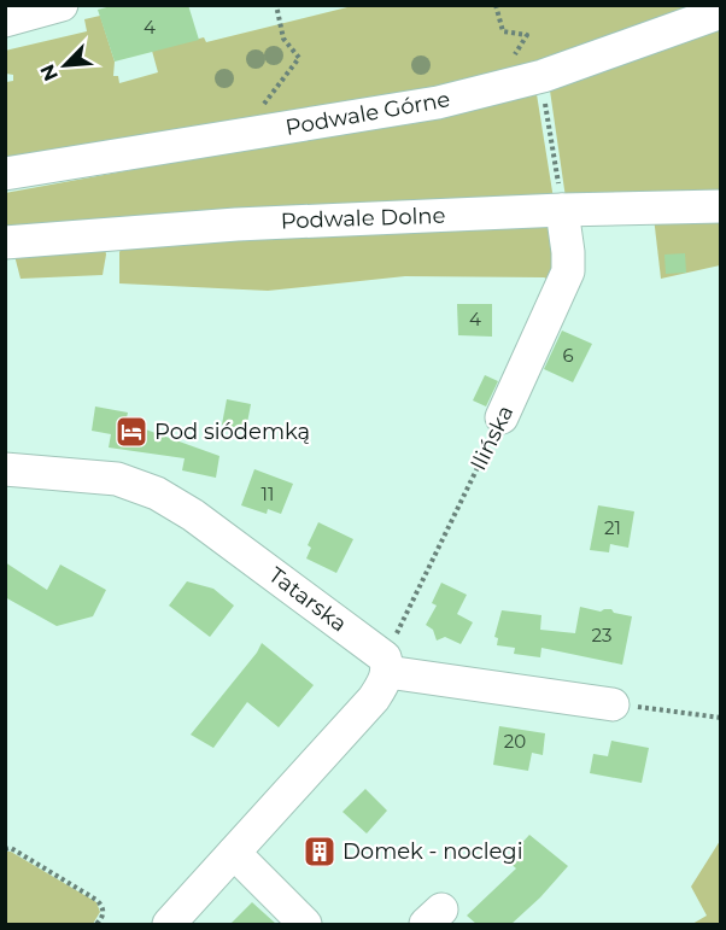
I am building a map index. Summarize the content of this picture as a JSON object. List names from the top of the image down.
{
  "streets": {
    "street": [
      "Podwale Górne",
      "Podwale Dolne",
      "Ilińska",
      "Tatarska"
    ]
  },
  "crossings": [
    ["Podwale Dolne", "Ilińska"],
    ["Ilińska", "Tatarska"]
  ],
  "places": {
    "hotel": ["Pod siódemką"],
    "building": ["Domek - noclegi"]
  },
  "house_numbers": [
    "4",
    "4",
    "6",
    "11",
    "21",
    "23",
    "20"
  ],
  "north": "bottom left"
}
